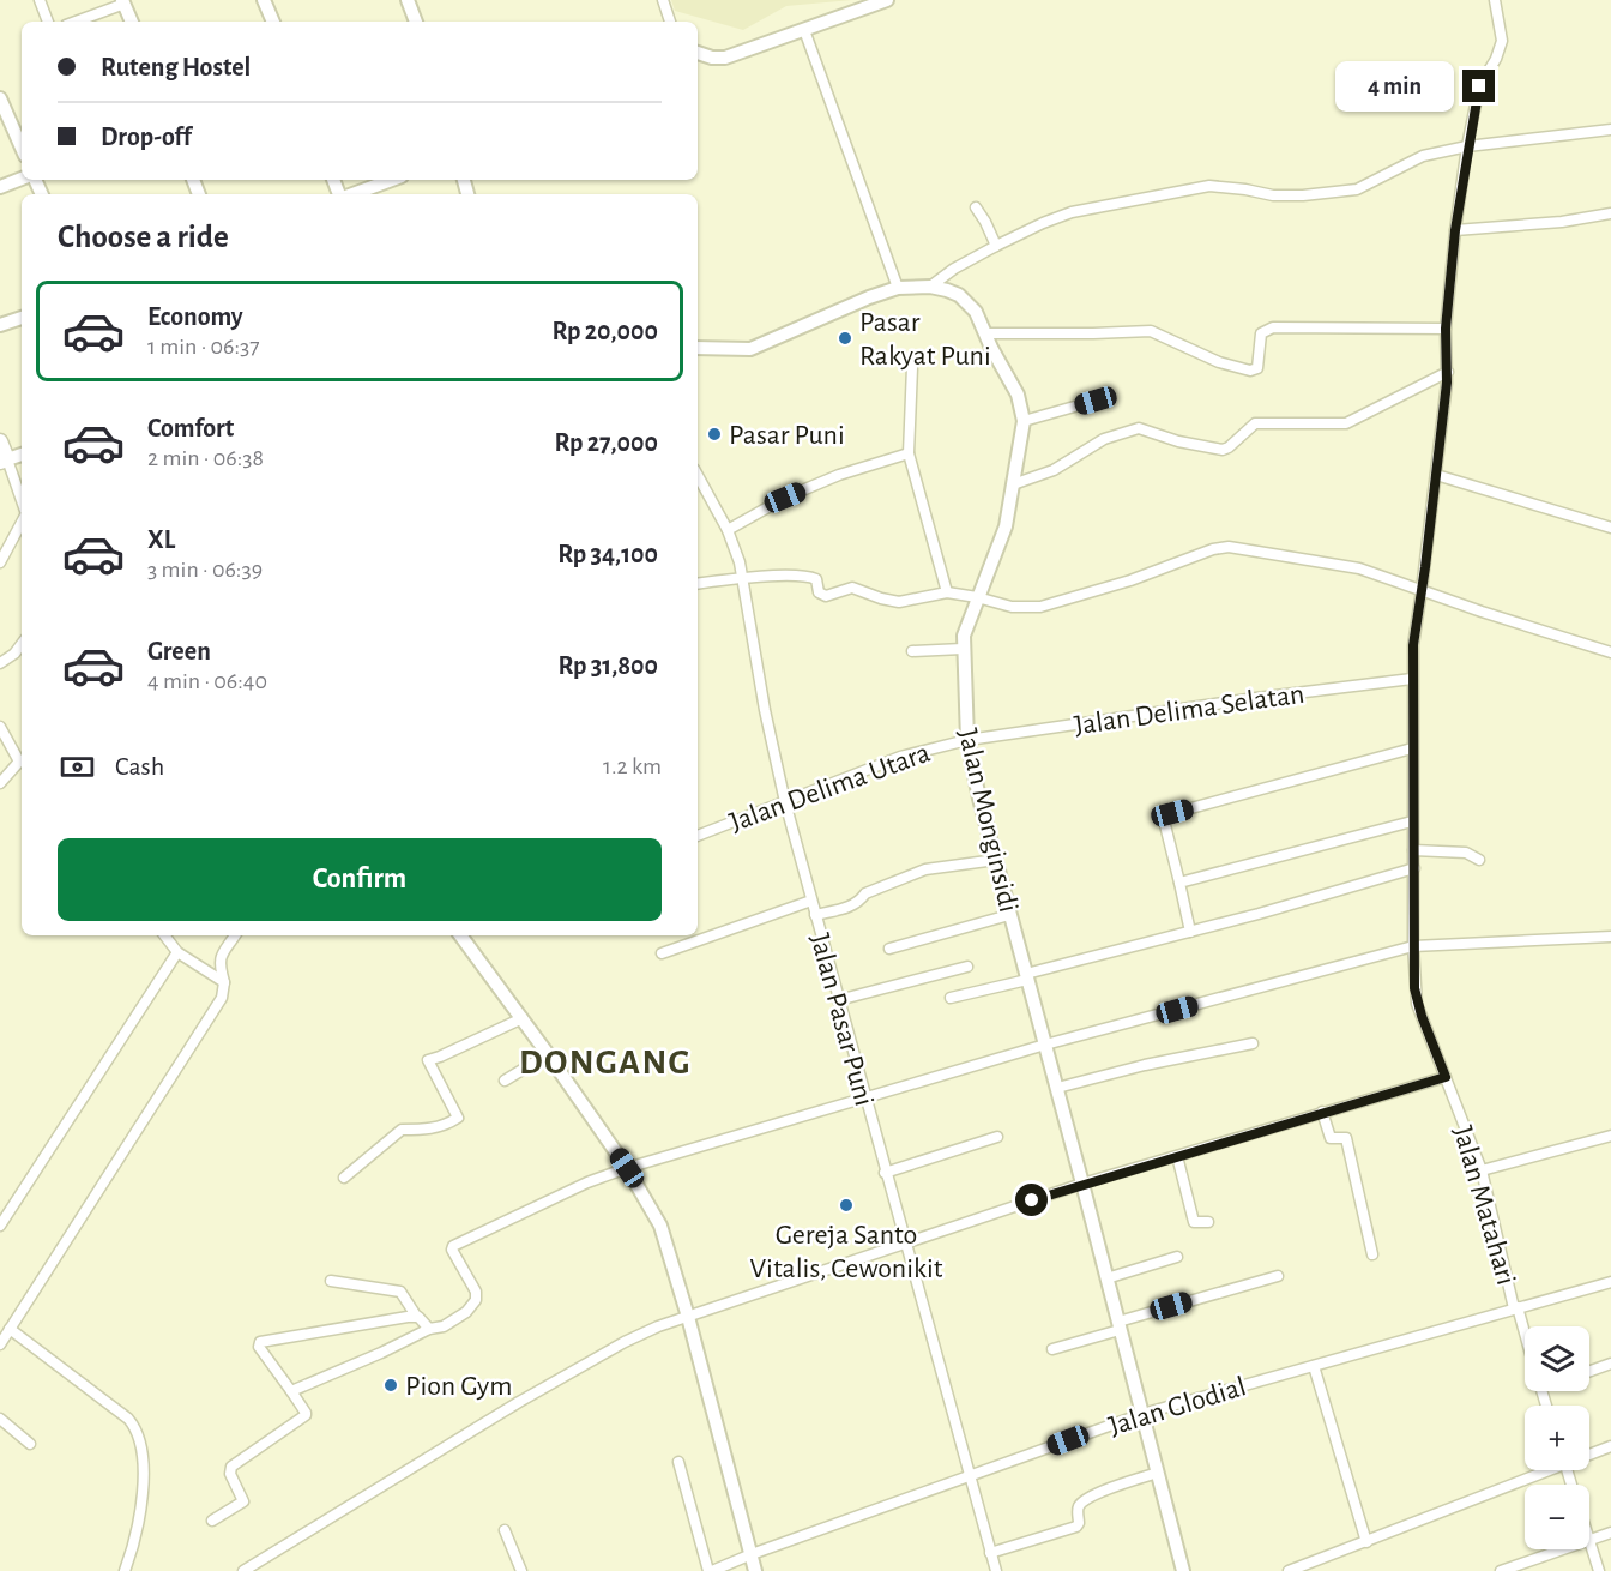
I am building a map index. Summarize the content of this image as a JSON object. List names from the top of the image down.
{
  "streets": {
    "street": [
      "Jalan Delima Selatan",
      "Jalan Delima Utara",
      "Jalan Monginsidi",
      "Jalan Pasar Puni",
      "Jalan Matahari",
      "Jalan Glodial"
    ]
  },
  "crossings": [
    ["Jalan Delima Selatan", "Jalan Delima Utara"],
    ["Jalan Delima Selatan", "Jalan Monginsidi"],
    ["Jalan Delima Selatan", "Jalan Matahari"],
    ["Jalan Delima Utara", "Jalan Monginsidi"],
    ["Jalan Delima Utara", "Jalan Pasar Puni"],
    ["Jalan Monginsidi", "Jalan Glodial"],
    ["Jalan Pasar Puni", "Jalan Glodial"],
    ["Jalan Matahari", "Jalan Glodial"]
  ],
  "districts": ["DONGANG"],
  "places": [
    "Pasar Rakyat Puni",
    "Pasar Puni",
    "Gereja Santo Vitalis, Cewonikit",
    "Pion Gym"
  ],
  "page": {
    "banner": ["Ruteng Hostel", "Drop-off"],
    "bubble": "4 min",
    "heading": "Choose a ride",
    "list": [
      {
        "name": "Economy",
        "note": "1 min · 06:37",
        "value": "Rp 20,000"
      },
      {
        "name": "Comfort",
        "note": "2 min · 06:38",
        "value": "Rp 27,000"
      },
      {
        "name": "XL",
        "note": "3 min · 06:39",
        "value": "Rp 34,100"
      },
      {
        "name": "Green",
        "note": "4 min · 06:40",
        "value": "Rp 31,800"
      }
    ],
    "pay": ["Cash", "1.2 km"],
    "buttons": "Confirm",
    "map_buttons": ["+", "−"]
  }
}
